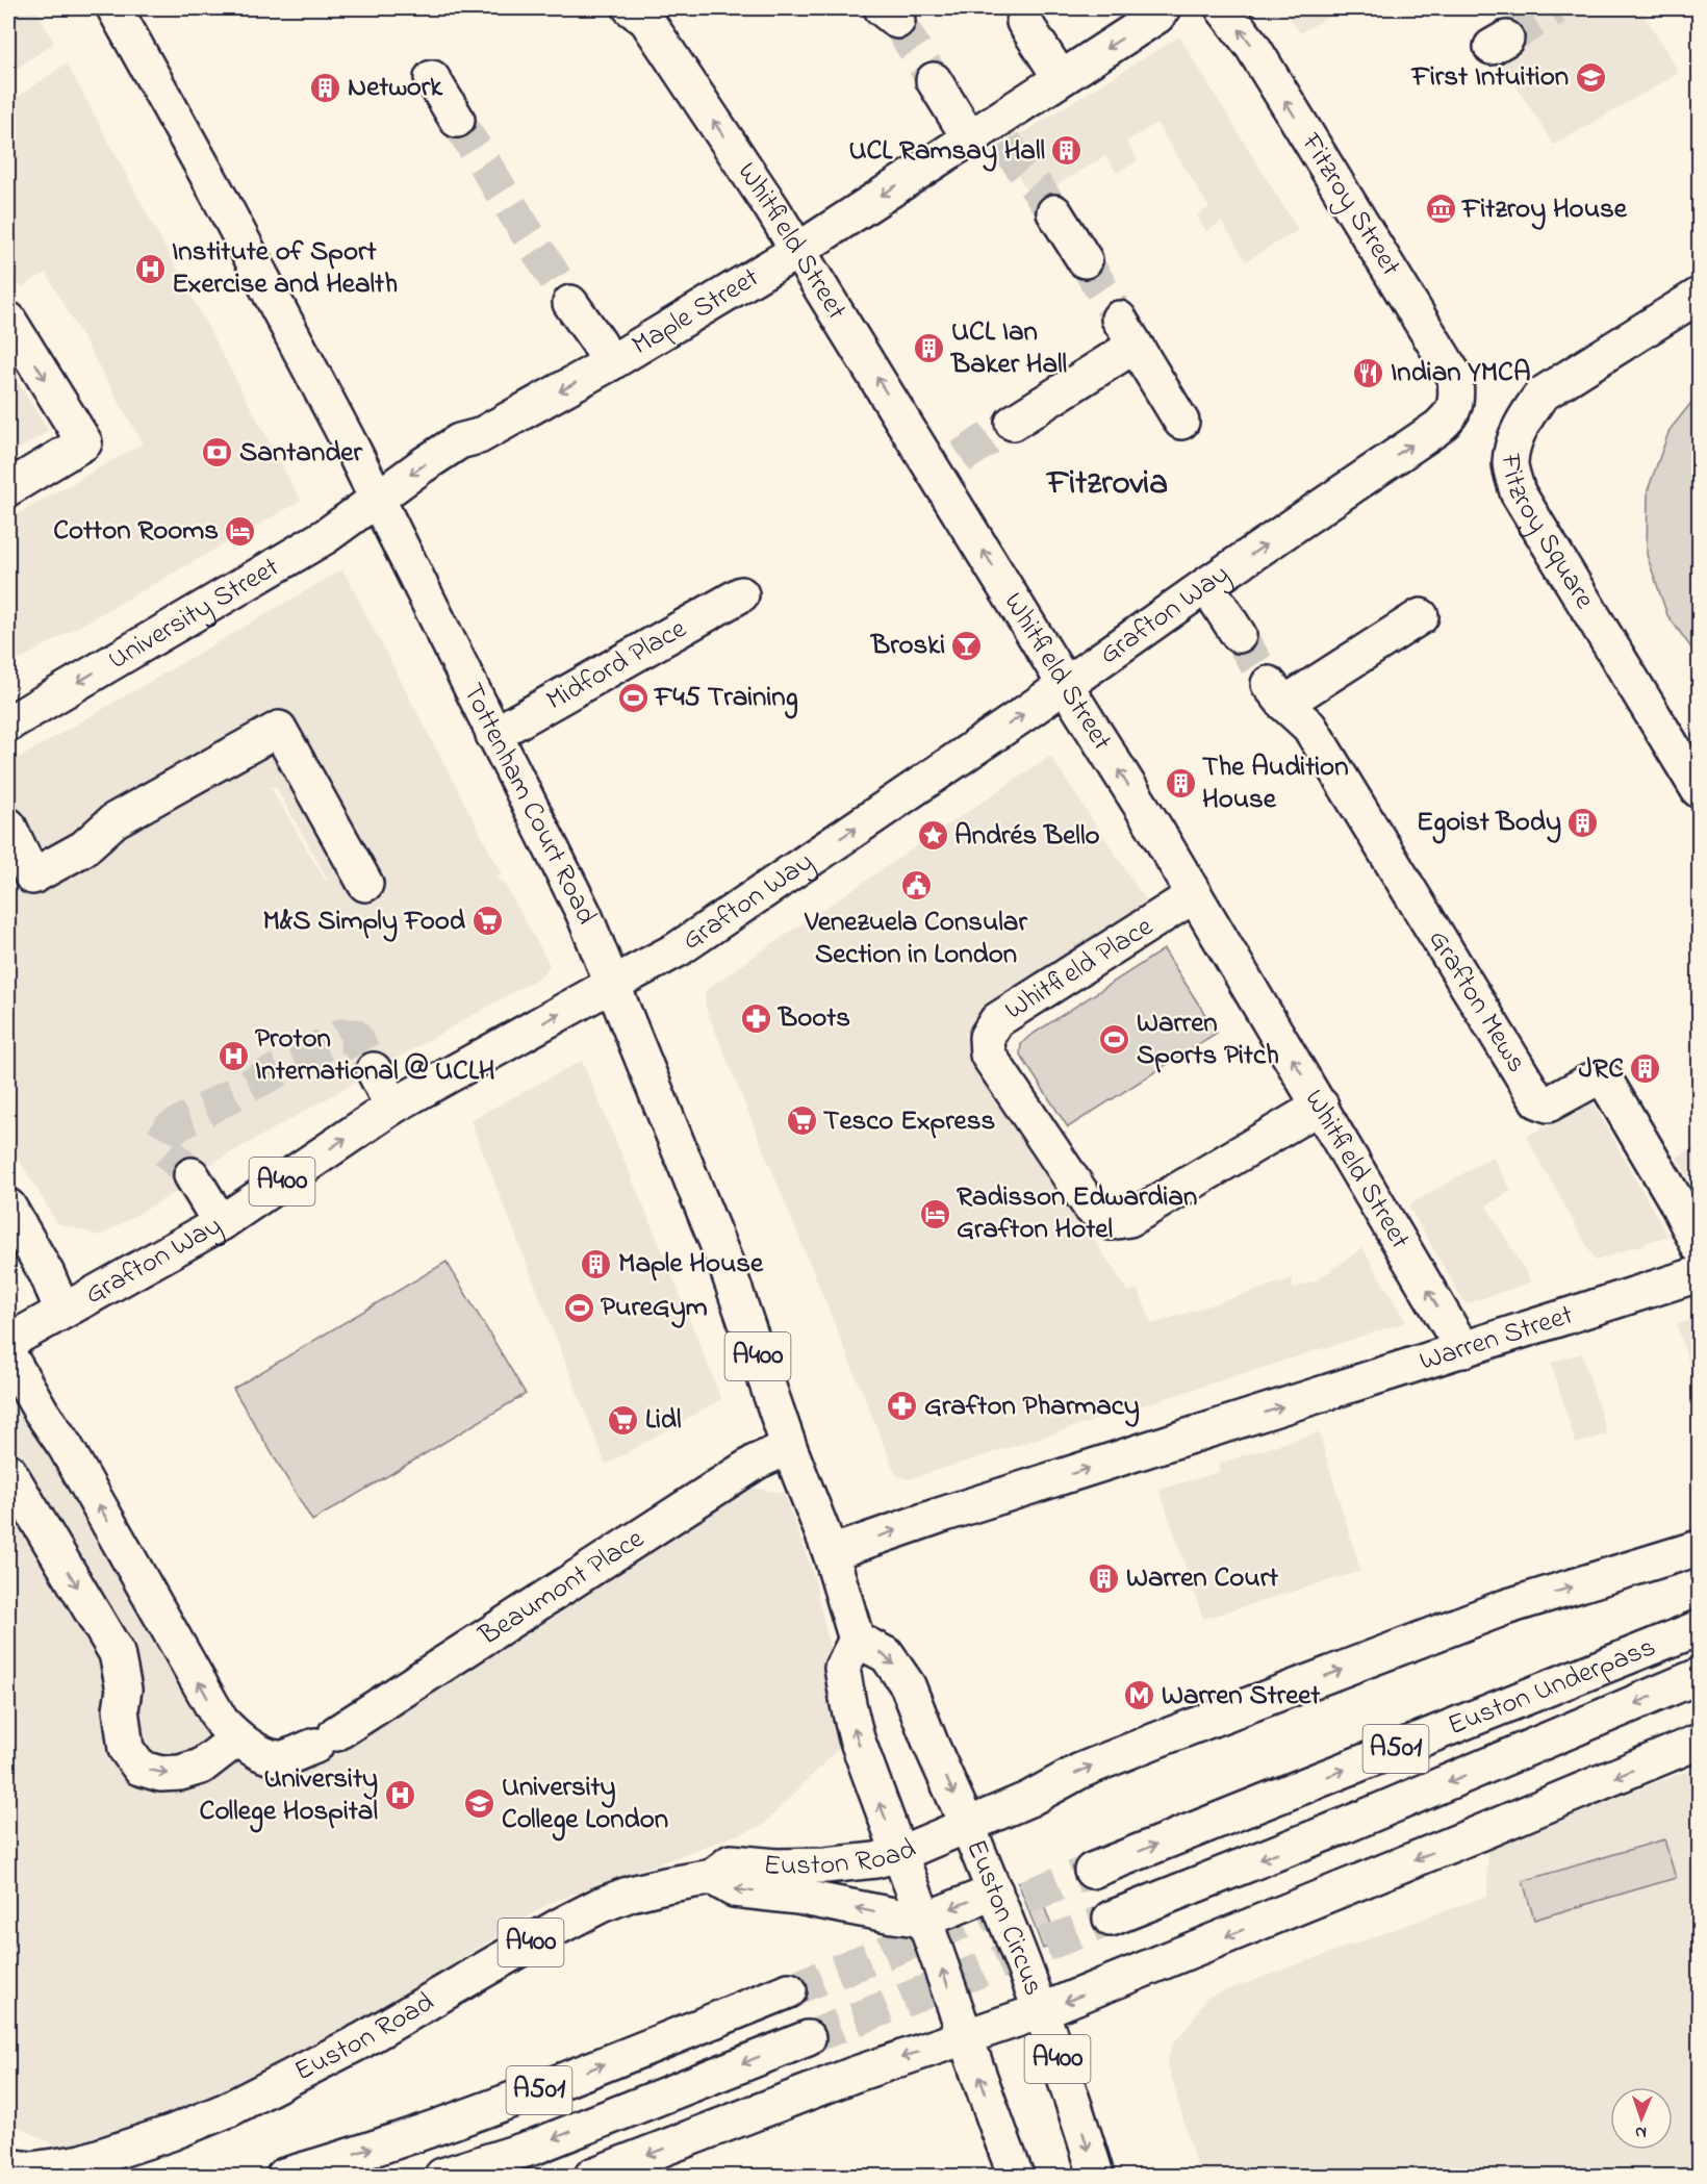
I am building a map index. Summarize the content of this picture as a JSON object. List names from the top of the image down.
{
  "streets": {
    "main road": [
      "Fitzroy Street",
      "Whitfield Street",
      "Maple Street",
      "Fitzroy Square",
      "University Street",
      "Grafton Way",
      "Midford Place",
      "Tottenham Court Road",
      "Whitfield Place",
      "Grafton Mews",
      "A400",
      "Warren Street",
      "Beaumont Place",
      "Euston Underpass",
      "A501",
      "Euston Road",
      "Euston Circus"
    ]
  },
  "crossings": [
    ["Fitzroy Street", "Grafton Way"],
    ["Whitfield Street", "Maple Street"],
    ["Whitfield Street", "Grafton Way"],
    ["Whitfield Street", "Whitfield Place"],
    ["Whitfield Street", "Warren Street"],
    ["Maple Street", "University Street"],
    ["Maple Street", "Tottenham Court Road"],
    ["University Street", "Tottenham Court Road"],
    ["Grafton Way", "Tottenham Court Road"],
    ["Midford Place", "Tottenham Court Road"],
    ["Tottenham Court Road", "A400"],
    ["Tottenham Court Road", "Warren Street"],
    ["Tottenham Court Road", "Beaumont Place"],
    ["A400", "Euston Road"],
    ["A400", "Euston Circus"],
    ["Euston Road", "Euston Circus"]
  ],
  "one_way": [
    "Fitzroy Street",
    "Whitfield Street",
    "Maple Street",
    "University Street",
    "Grafton Way",
    "Warren Street"
  ],
  "districts": ["Fitzrovia"],
  "places": {
    "school or university": ["First Intuition", "University College London"],
    "building": [
      "Network",
      "UCL Ramsay Hall",
      "UCL Ian Baker Hall",
      "The Audition House",
      "Egoist Body",
      "JRC",
      "Maple House",
      "Warren Court"
    ],
    "museum": ["Fitzroy House"],
    "hospital": ["Institute of Sport Exercise and Health", "Proton International @ UCLH", "University College Hospital"],
    "restaurant": ["Indian YMCA"],
    "bank": ["Santander"],
    "hotel": ["Cotton Rooms", "Radisson Edwardian Grafton Hotel"],
    "bar": ["Broski"],
    "sports": ["F45 Training", "Warren Sports Pitch", "PureGym"],
    "place": ["Andrés Bello"],
    "public building": ["Venezuela Consular Section in London"],
    "supermarket": ["M&S Simply Food", "Tesco Express", "Lidl"],
    "pharmacy": ["Boots", "Grafton Pharmacy"],
    "metro station": ["Warren Street"]
  },
  "north": "bottom"
}
